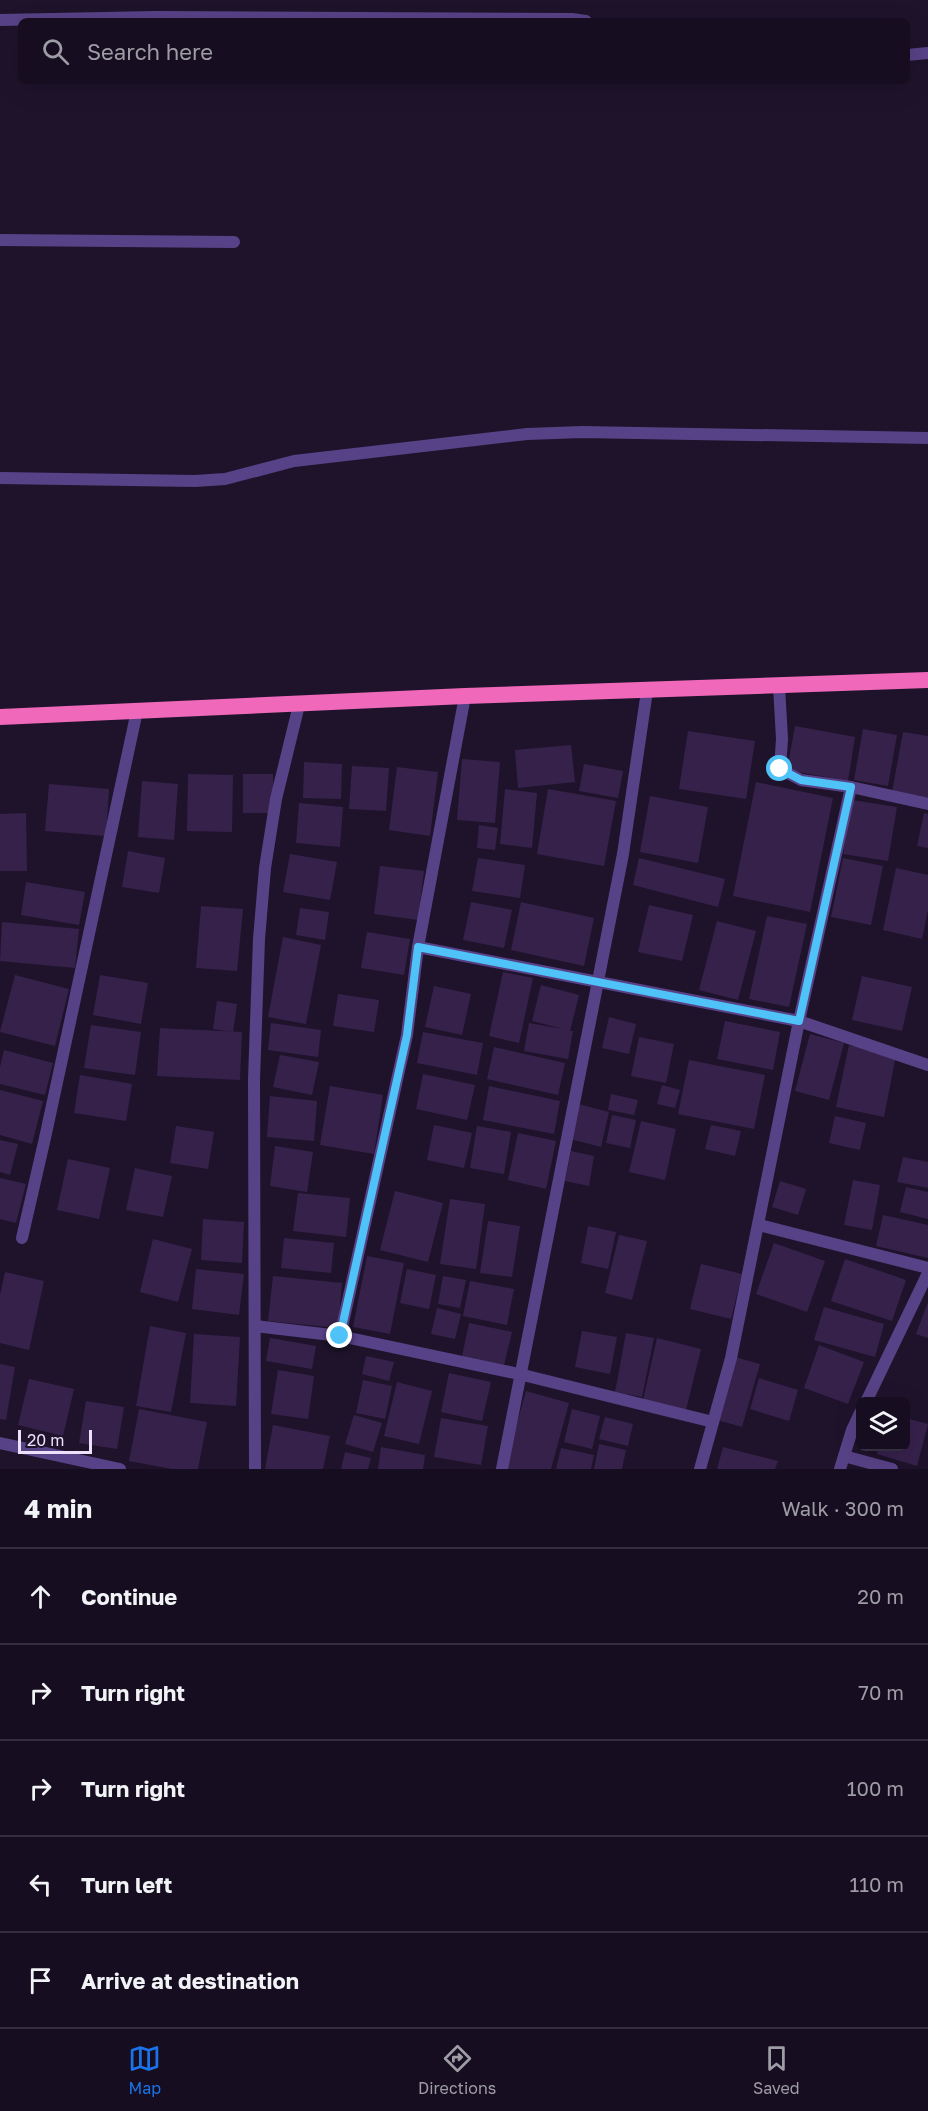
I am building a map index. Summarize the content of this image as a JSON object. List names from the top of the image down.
{
  "scale_bar": "20 m",
  "page": {
    "search": "Search here",
    "scale": "20 m",
    "heading": ["4 min", "Walk · 300 m"],
    "list": [
      ["Continue", "20 m"],
      ["Turn right", "70 m"],
      ["Turn right", "100 m"],
      ["Turn left", "110 m"],
      "Arrive at destination"
    ],
    "nav": ["Map", "Directions", "Saved"]
  }
}
